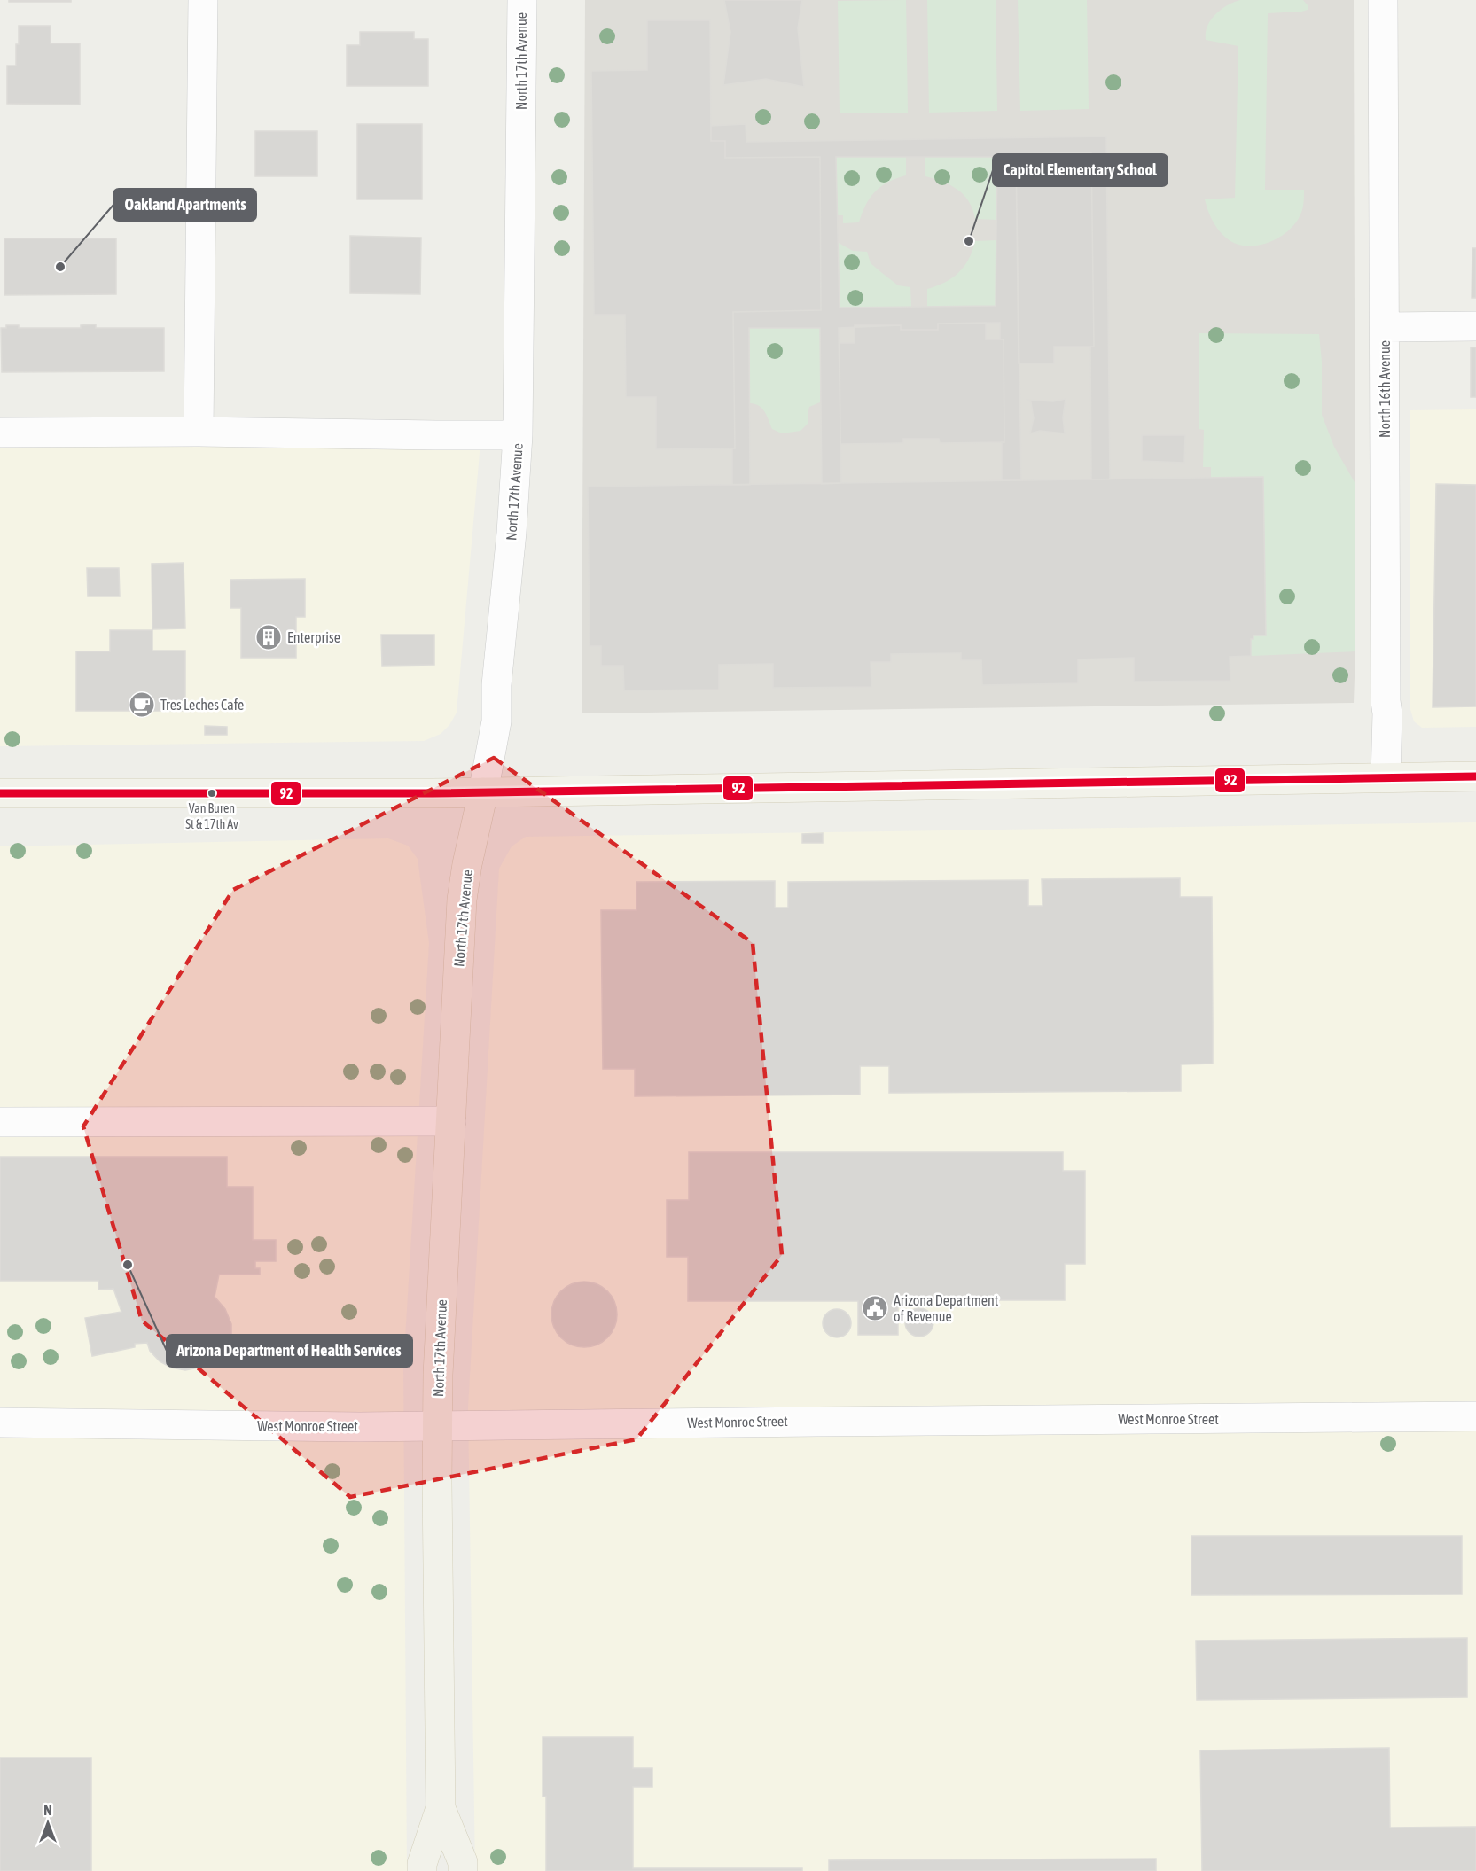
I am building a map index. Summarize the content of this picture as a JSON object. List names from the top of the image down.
{
  "streets": {
    "main road": ["North 17th Avenue"],
    "street": ["North 16th Avenue", "West Monroe Street"]
  },
  "crossings": [
    ["North 17th Avenue", "West Monroe Street"]
  ],
  "places": {
    "other": [
      "Capitol Elementary School",
      "Oakland Apartments",
      "Van Buren St & 17th Av",
      "Arizona Department of Health Services"
    ],
    "building": ["Enterprise"],
    "cafe": ["Tres Leches Cafe"],
    "public building": ["Arizona Department of Revenue"]
  },
  "lines": ["transit line 92"],
  "north": "top"
}
